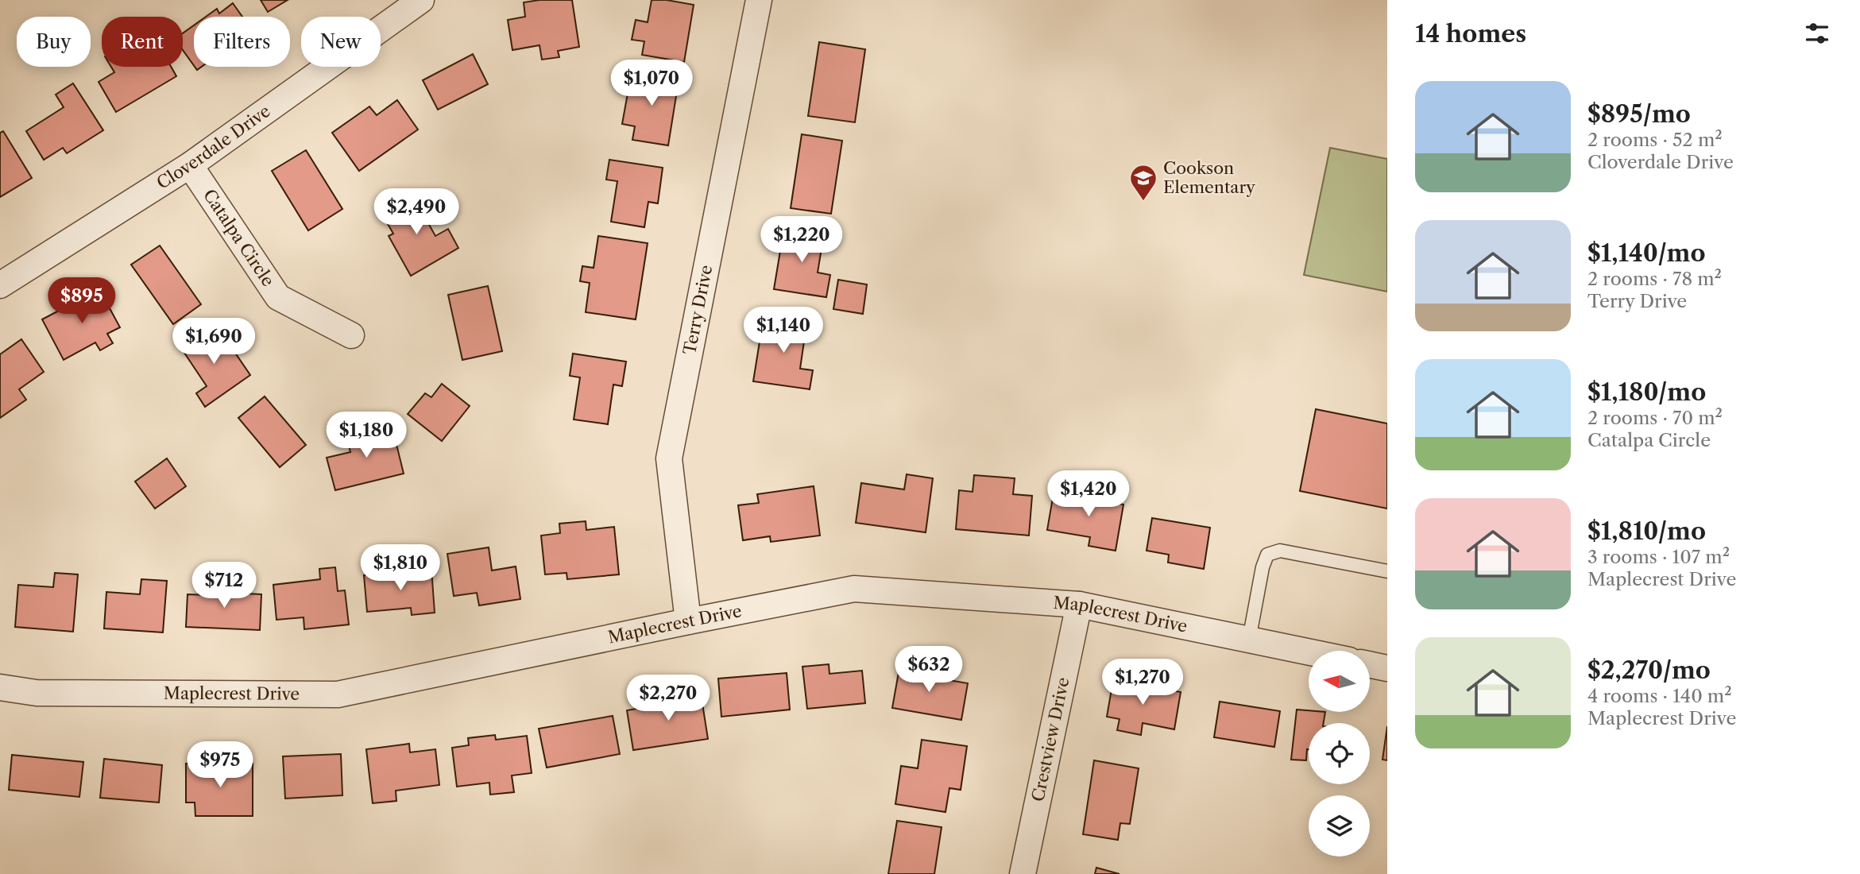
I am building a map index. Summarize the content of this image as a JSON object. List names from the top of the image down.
{
  "streets": {
    "street": [
      "Cloverdale Drive",
      "Catalpa Circle",
      "Terry Drive",
      "Maplecrest Drive",
      "Crestview Drive"
    ]
  },
  "crossings": [
    ["Cloverdale Drive", "Catalpa Circle"],
    ["Terry Drive", "Maplecrest Drive"],
    ["Maplecrest Drive", "Crestview Drive"]
  ],
  "places": {
    "school or university": ["Cookson Elementary"]
  },
  "north": "left",
  "page": {
    "heading": "14 homes",
    "chip": [
      "Buy",
      "Rent",
      "Filters",
      "New"
    ],
    "price": [
      "$1,070",
      "$2,490",
      "$1,220",
      "$895",
      "$1,140",
      "$1,690",
      "$1,180",
      "$1,420",
      "$1,810",
      "$712",
      "$632",
      "$1,270",
      "$2,270",
      "$975"
    ],
    "list": [
      {
        "name": "$895/mo",
        "note": "2 rooms · 52 m² · Cloverdale Drive"
      },
      {
        "name": "$1,140/mo",
        "note": "2 rooms · 78 m² · Terry Drive"
      },
      {
        "name": "$1,180/mo",
        "note": "2 rooms · 70 m² · Catalpa Circle"
      },
      {
        "name": "$1,810/mo",
        "note": "3 rooms · 107 m² · Maplecrest Drive"
      },
      {
        "name": "$2,270/mo",
        "note": "4 rooms · 140 m² · Maplecrest Drive"
      }
    ]
  }
}
